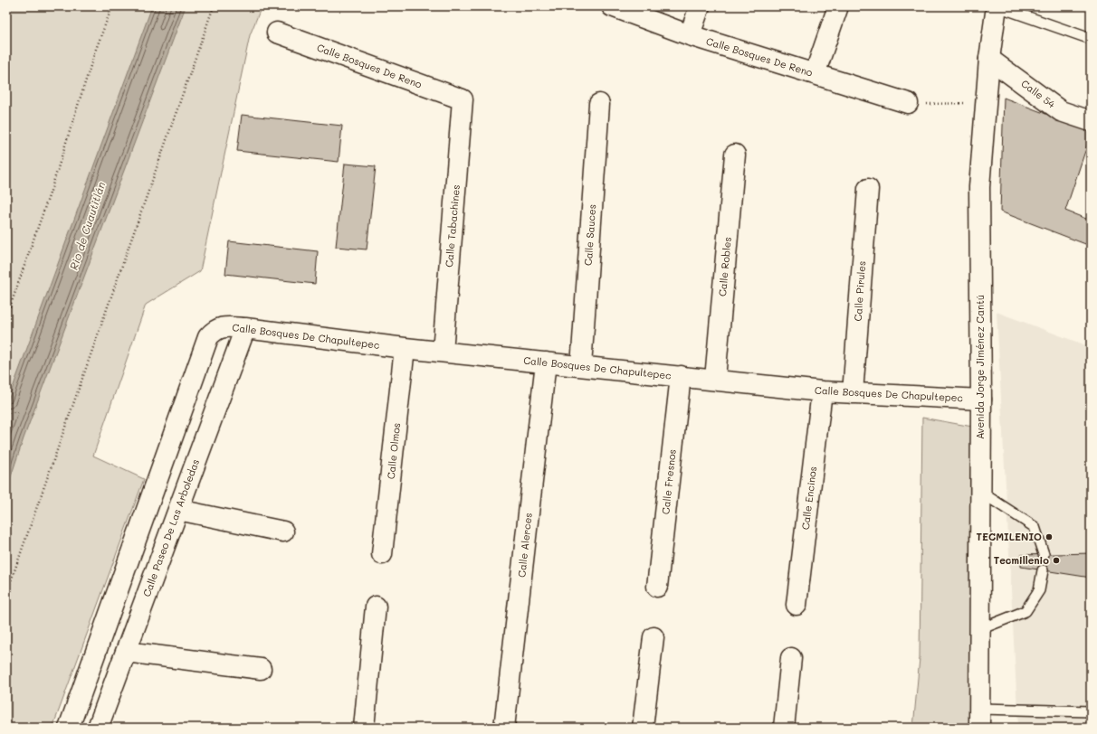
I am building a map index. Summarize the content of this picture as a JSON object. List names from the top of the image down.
{
  "streets": {
    "street": [
      "Calle Bosques De Reno",
      "Calle 54",
      "Calle Tabachines",
      "Calle Sauces",
      "Calle Robles",
      "Calle Pirules",
      "Calle Bosques De Chapultepec",
      "Avenida Jorge Jiménez Cantú",
      "Calle Olmos",
      "Calle Fresnos",
      "Calle Encinos",
      "Calle Paseo De Las Arboledas",
      "Calle Alerces"
    ]
  },
  "crossings": [
    ["Calle Bosques De Reno", "Calle Tabachines"],
    ["Calle 54", "Avenida Jorge Jiménez Cantú"],
    ["Calle Tabachines", "Calle Bosques De Chapultepec"],
    ["Calle Sauces", "Calle Bosques De Chapultepec"],
    ["Calle Robles", "Calle Bosques De Chapultepec"],
    ["Calle Pirules", "Calle Bosques De Chapultepec"],
    ["Calle Bosques De Chapultepec", "Avenida Jorge Jiménez Cantú"],
    ["Calle Bosques De Chapultepec", "Calle Olmos"],
    ["Calle Bosques De Chapultepec", "Calle Fresnos"],
    ["Calle Bosques De Chapultepec", "Calle Encinos"],
    ["Calle Bosques De Chapultepec", "Calle Paseo De Las Arboledas"],
    ["Calle Bosques De Chapultepec", "Calle Alerces"]
  ],
  "water": ["Rio de Cuautitlán"],
  "places": ["TECMILENIO", "Tecmillenio"]
}
